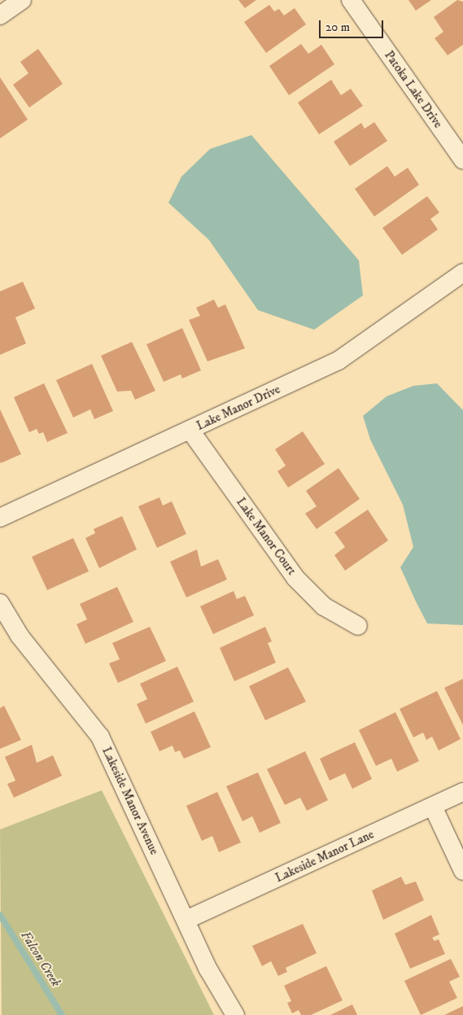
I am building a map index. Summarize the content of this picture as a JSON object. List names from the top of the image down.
{
  "streets": {
    "street": [
      "Patoka Lake Drive",
      "Lake Manor Drive",
      "Lake Manor Court",
      "Lakeside Manor Avenue",
      "Lakeside Manor Lane"
    ]
  },
  "crossings": [
    ["Lake Manor Drive", "Lake Manor Court"],
    ["Lakeside Manor Avenue", "Lakeside Manor Lane"]
  ],
  "water": ["Falcon Creek"],
  "scale_bar": "20 m"
}
